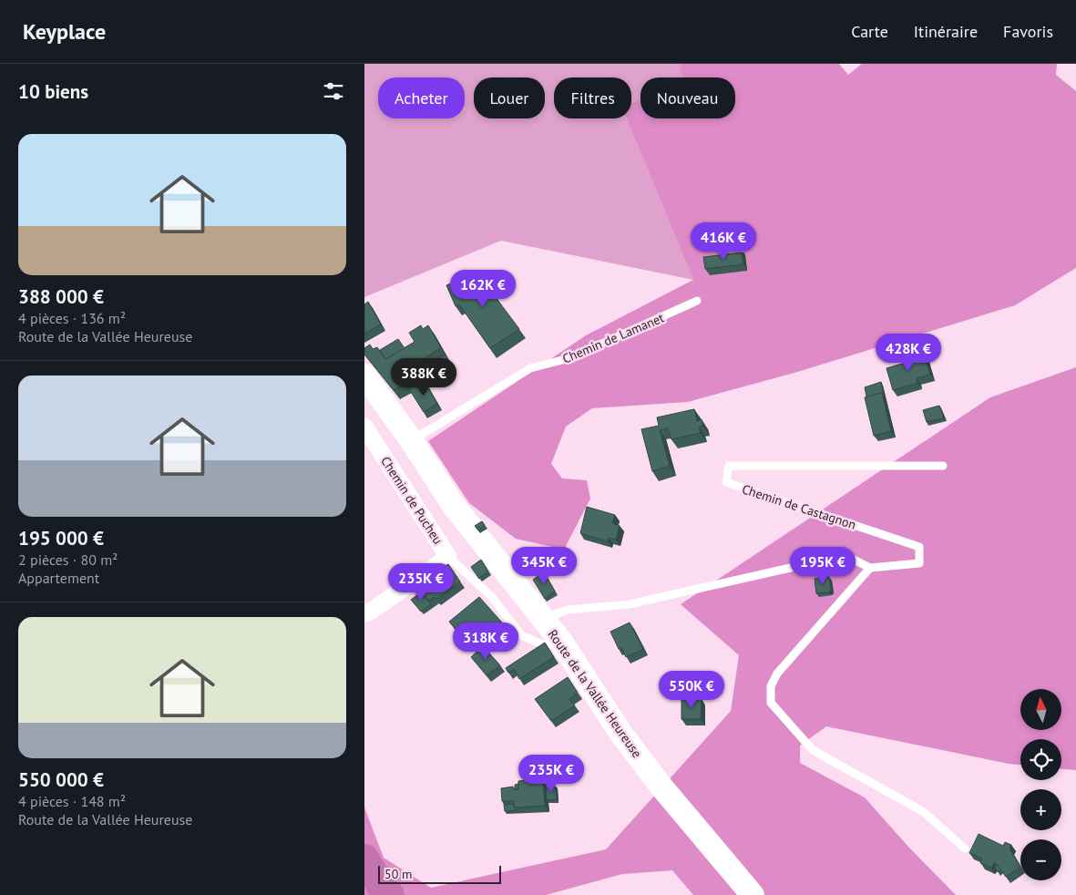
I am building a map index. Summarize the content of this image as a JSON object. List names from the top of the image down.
{
  "streets": {
    "street": ["Chemin de Pucheu", "Route de la Vallée Heureuse"],
    "lane": ["Chemin de Lamanet", "Chemin de Castagnon"]
  },
  "crossings": [
    ["Chemin de Lamanet", "Route de la Vallée Heureuse"],
    ["Chemin de Castagnon", "Route de la Vallée Heureuse"]
  ],
  "scale_bar": "50 m",
  "north": "top",
  "page": {
    "header": "Keyplace",
    "nav": ["Carte", "Itinéraire", "Favoris"],
    "heading": "10 biens",
    "chip": [
      "Acheter",
      "Louer",
      "Filtres",
      "Nouveau"
    ],
    "list": [
      {
        "name": "388 000 €",
        "note": "4 pièces · 136 m² · Route de la Vallée Heureuse"
      },
      {
        "name": "195 000 €",
        "note": "2 pièces · 80 m² · Appartement"
      },
      {
        "name": "550 000 €",
        "note": "4 pièces · 148 m² · Route de la Vallée Heureuse"
      }
    ],
    "price": [
      "416K €",
      "162K €",
      "428K €",
      "388K €",
      "345K €",
      "195K €",
      "235K €",
      "318K €",
      "550K €",
      "235K €"
    ],
    "map_buttons": ["+", "−"],
    "scale": "50 m"
  }
}
